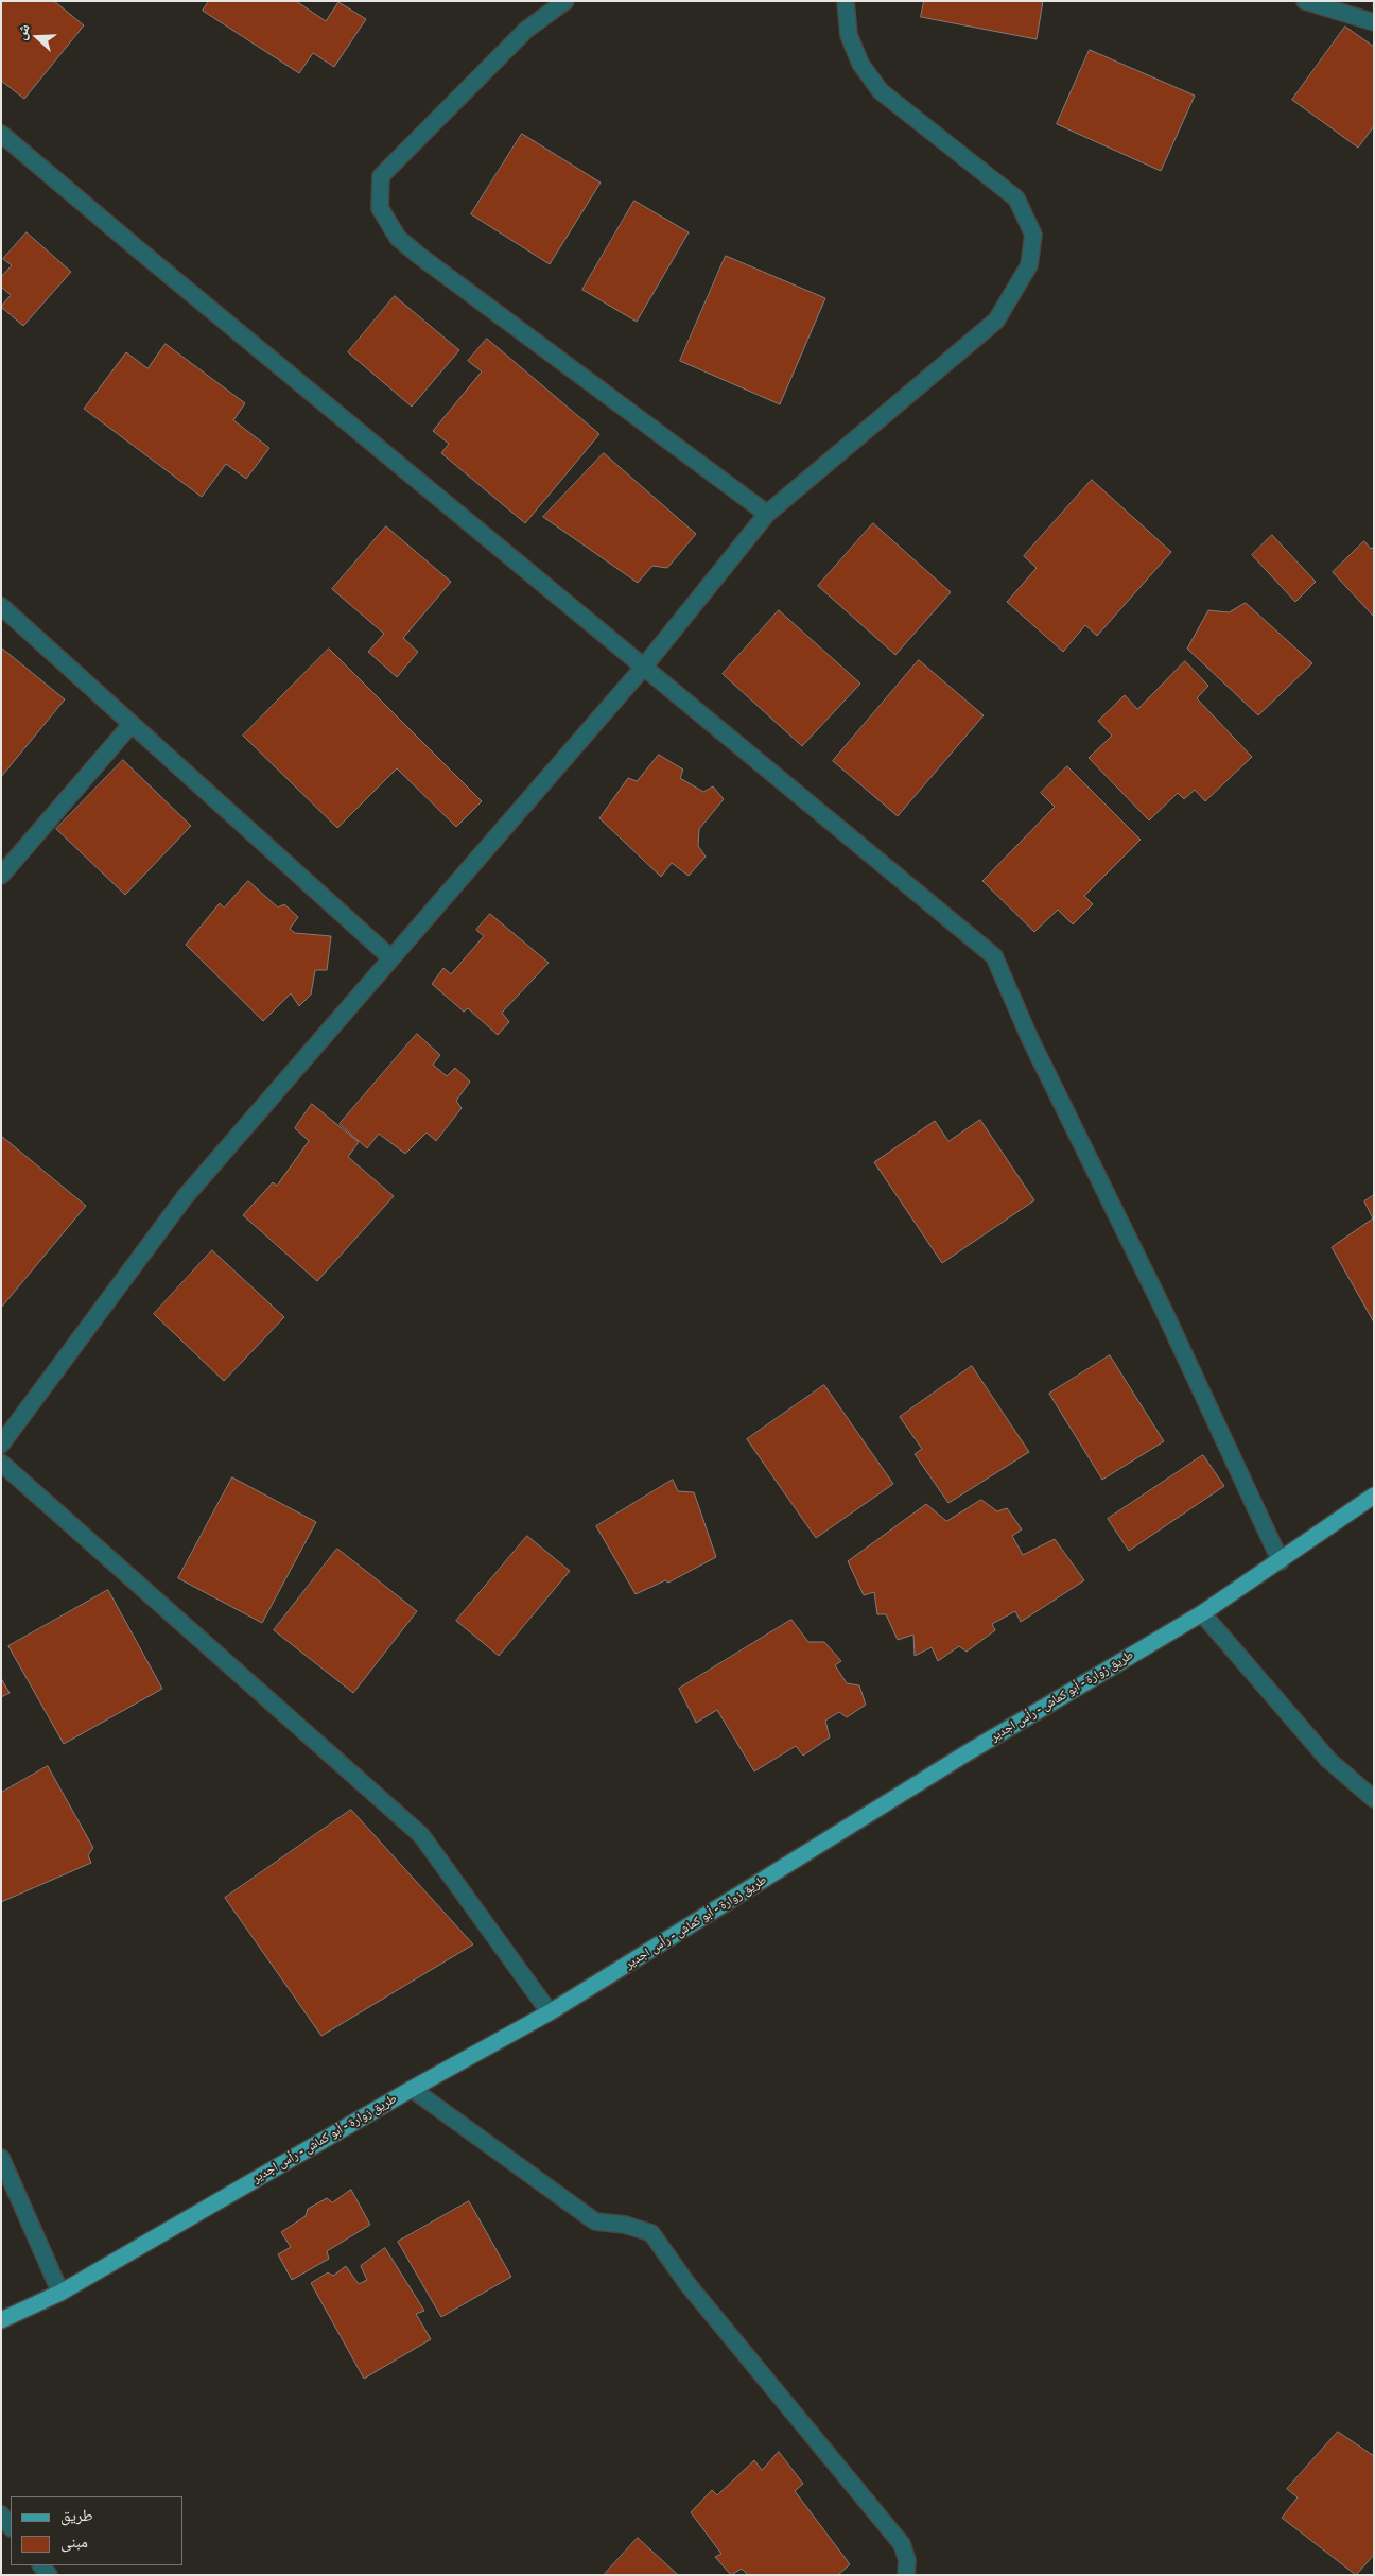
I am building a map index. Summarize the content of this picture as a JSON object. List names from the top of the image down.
{
  "streets": {
    "main road": ["طريق زوارة - أبو كماش - رأس اجدير"]
  },
  "legend": ["طريق", "مبنى"],
  "north": "left"
}
